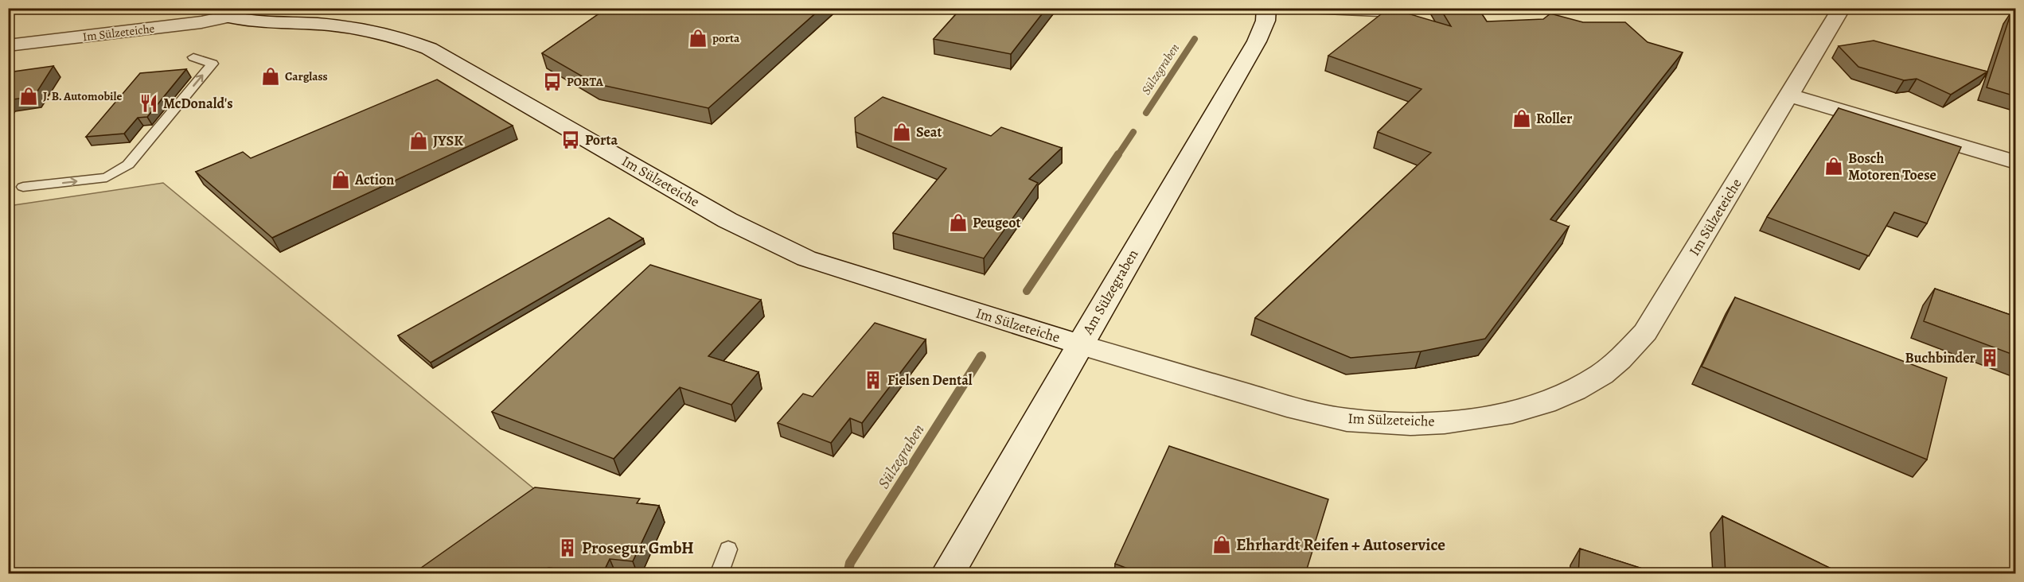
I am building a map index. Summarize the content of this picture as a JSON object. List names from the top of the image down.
{
  "streets": {
    "street": ["Im Sülzeteiche", "Am Sülzegraben"]
  },
  "crossings": [
    ["Im Sülzeteiche", "Am Sülzegraben"]
  ],
  "water": ["Sülzegraben"],
  "places": {
    "shop": [
      "porta",
      "Carglass",
      "J. B. Automobile",
      "Roller",
      "Seat",
      "JYSK",
      "Bosch Motoren Toese",
      "Action",
      "Peugeot",
      "Ehrhardt Reifen + Autoservice"
    ],
    "bus stop": ["PORTA", "Porta"],
    "restaurant": ["McDonald's"],
    "building": ["Buchbinder", "Fielsen Dental", "Prosegur GmbH"]
  }
}
